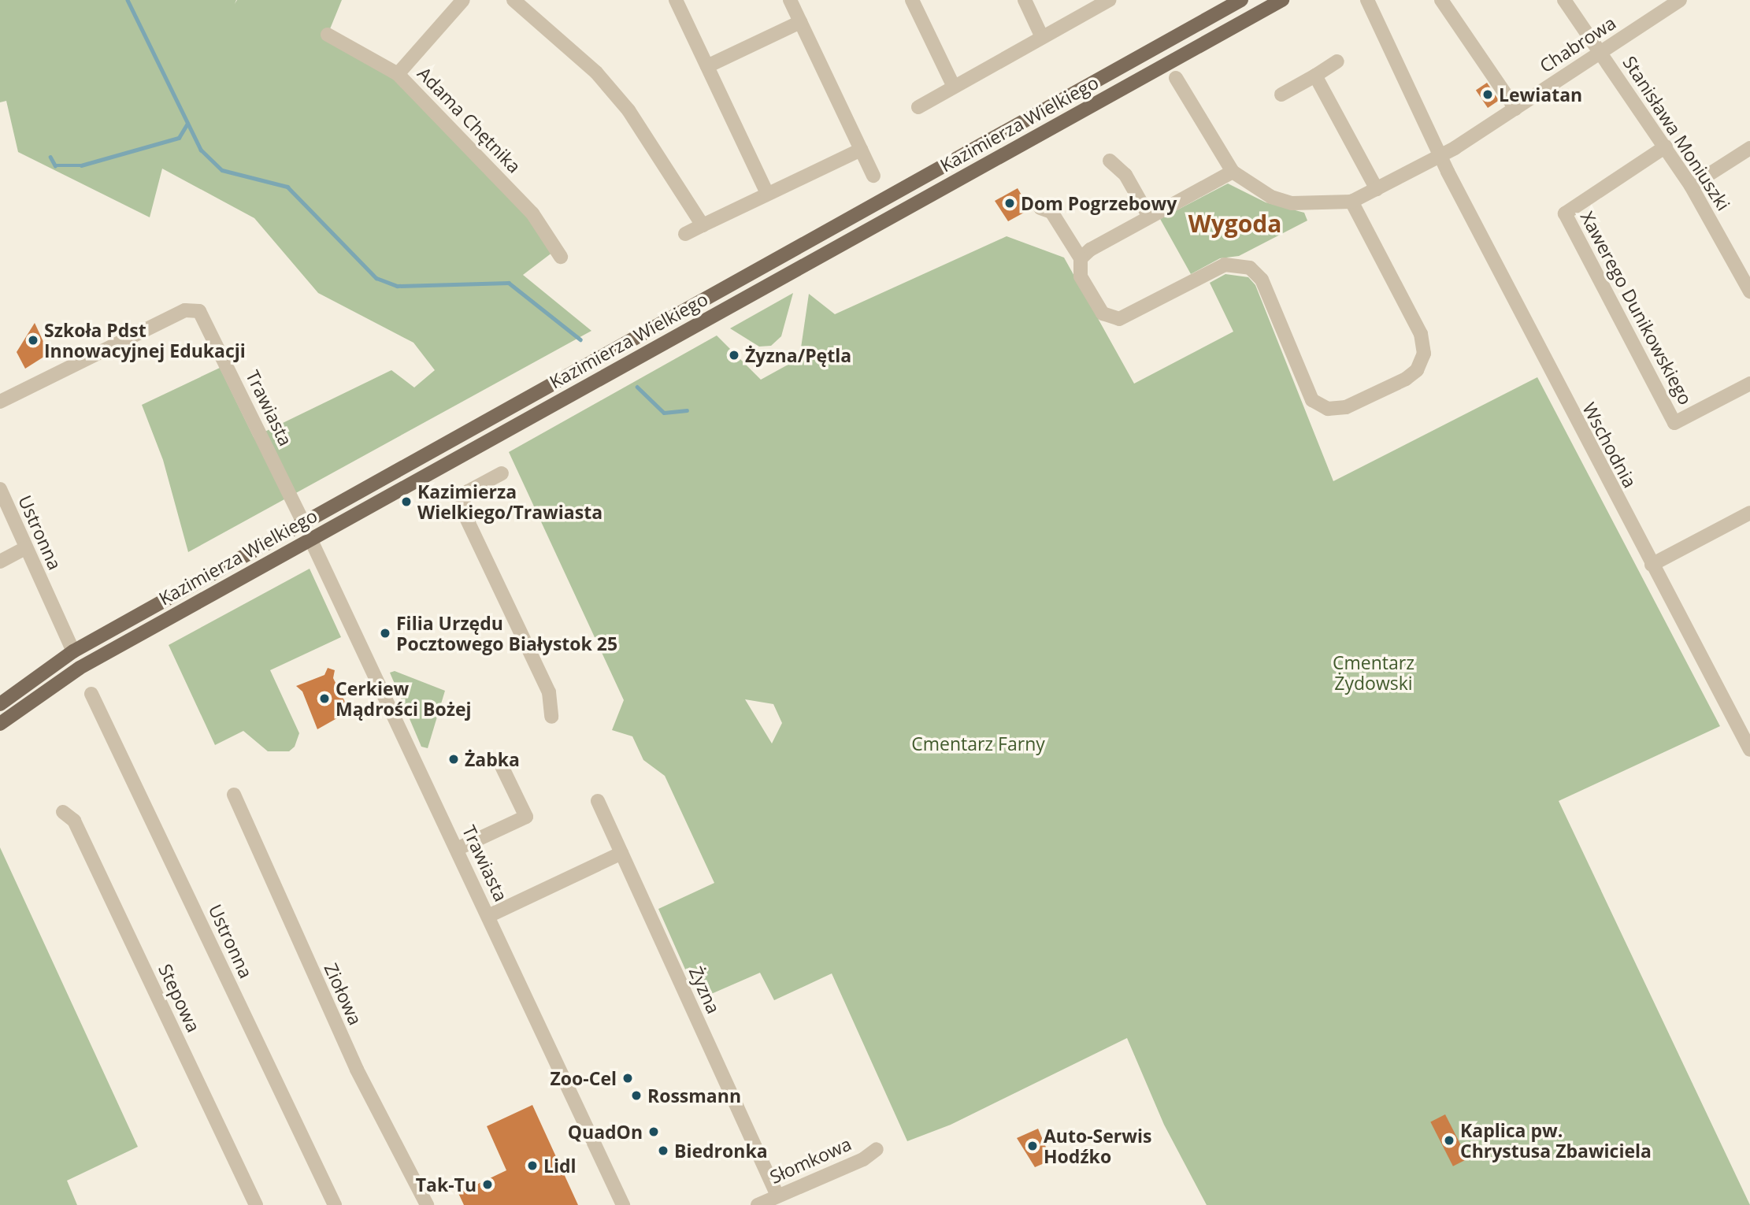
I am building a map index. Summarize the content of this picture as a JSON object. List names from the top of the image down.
{
  "streets": {
    "main road": ["Kazimierza Wielkiego"],
    "street": [
      "Chabrowa",
      "Adama Chętnika",
      "Stanisława Moniuszki",
      "Xawerego Dunikowskiego",
      "Trawiasta",
      "Wschodnia",
      "Ustronna",
      "Żyzna",
      "Ziołowa",
      "Stepowa",
      "Słomkowa"
    ]
  },
  "crossings": [
    ["Chabrowa", "Stanisława Moniuszki"],
    ["Chabrowa", "Wschodnia"],
    ["Kazimierza Wielkiego", "Trawiasta"],
    ["Kazimierza Wielkiego", "Ustronna"],
    ["Stanisława Moniuszki", "Xawerego Dunikowskiego"],
    ["Żyzna", "Słomkowa"]
  ],
  "districts": ["Wygoda"],
  "parks": ["Cmentarz Żydowski", "Cmentarz Farny"],
  "places": [
    "Lewiatan",
    "Dom Pogrzebowy",
    "Szkoła Pdst Innowacyjnej Edukacji",
    "Żyzna/Pętla",
    "Kazimierza Wielkiego/Trawiasta",
    "Filia Urzędu Pocztowego Białystok 25",
    "Cerkiew Mądrości Bożej",
    "Żabka",
    "Zoo-Cel",
    "Rossmann",
    "QuadOn",
    "Kaplica pw. Chrystusa Zbawiciela",
    "Auto-Serwis Hodźko",
    "Biedronka",
    "Lidl",
    "Tak-Tu"
  ]
}
